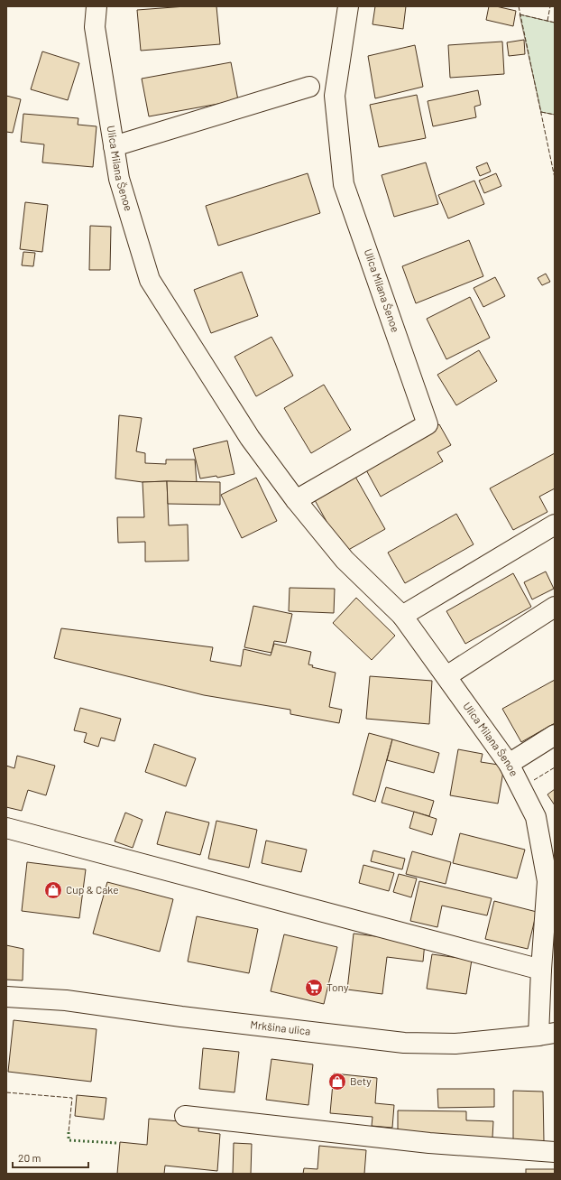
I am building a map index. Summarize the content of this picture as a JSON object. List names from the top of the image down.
{
  "streets": {
    "street": ["Ulica Milana Šenoe", "Mrkšina ulica"]
  },
  "crossings": [
    ["Ulica Milana Šenoe", "Mrkšina ulica"]
  ],
  "places": {
    "shop": ["Cup & Cake", "Bety"],
    "supermarket": ["Tony"]
  },
  "scale_bar": "20 m"
}
